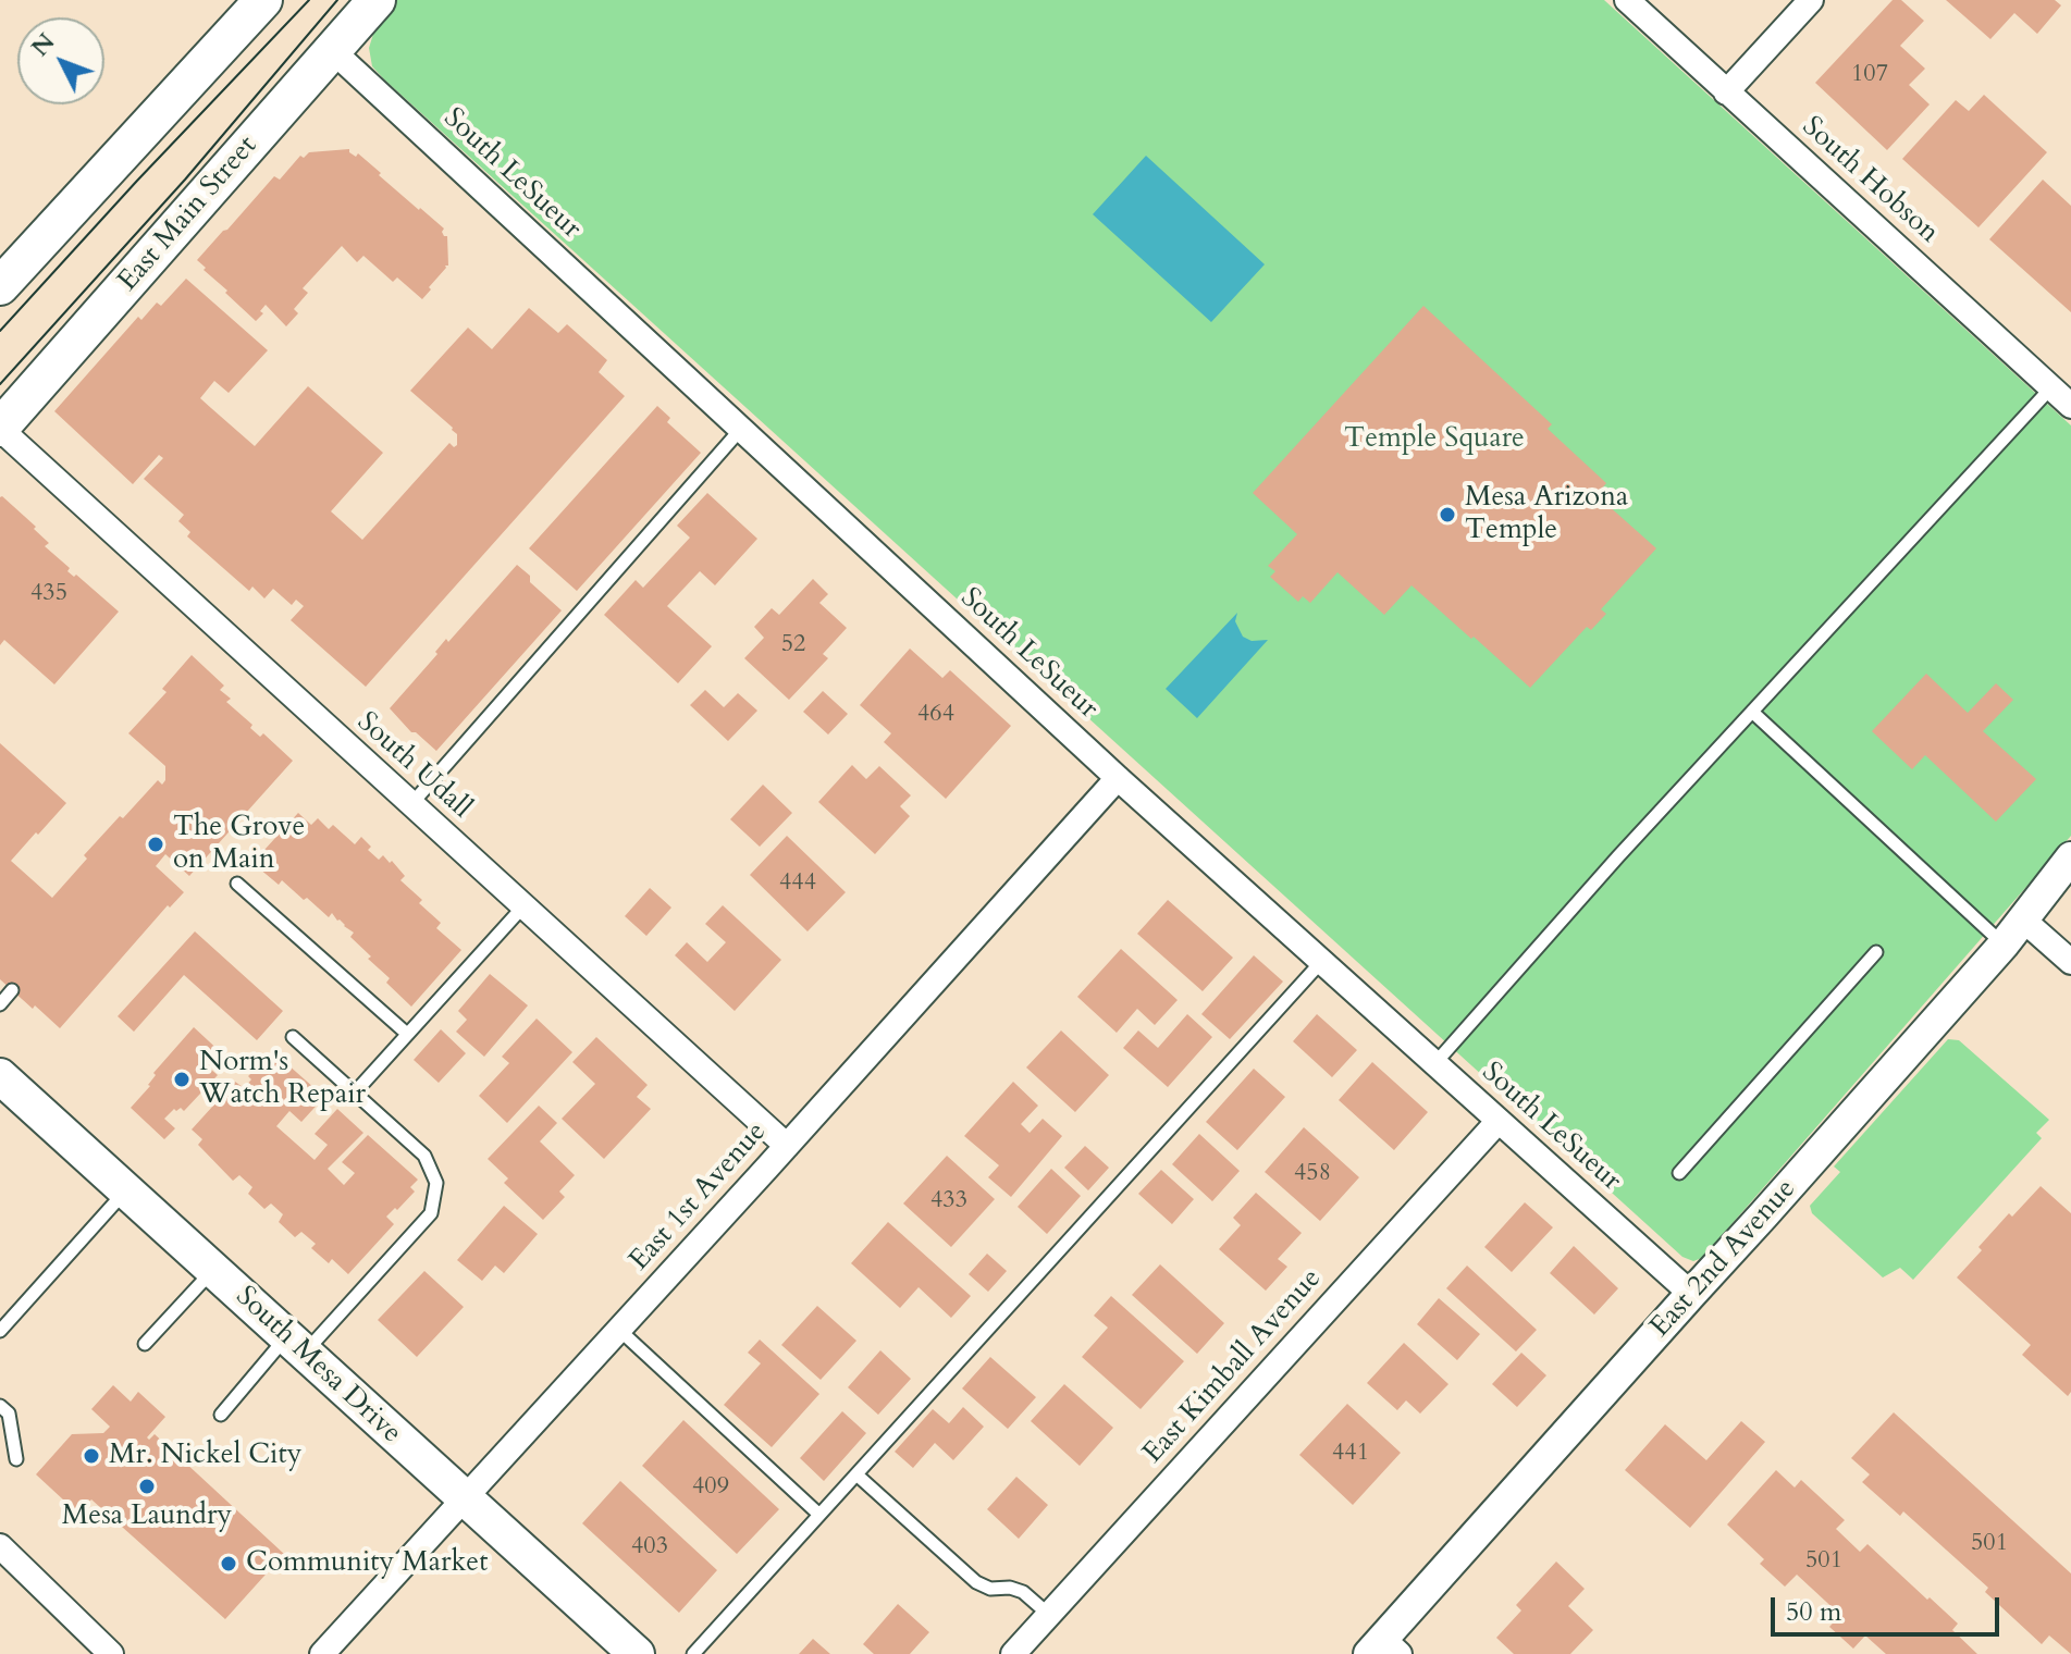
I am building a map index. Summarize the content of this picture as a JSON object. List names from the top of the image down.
{
  "streets": {
    "main road": ["East Main Street", "South Mesa Drive"],
    "street": [
      "South LeSueur",
      "South Hobson",
      "South Udall",
      "East 1st Avenue",
      "East 2nd Avenue",
      "East Kimball Avenue"
    ]
  },
  "crossings": [
    ["South LeSueur", "East Main Street"],
    ["South LeSueur", "East 1st Avenue"],
    ["South LeSueur", "East 2nd Avenue"],
    ["South LeSueur", "East Kimball Avenue"],
    ["East Main Street", "South Udall"],
    ["South Udall", "East 1st Avenue"],
    ["East 1st Avenue", "South Mesa Drive"]
  ],
  "parks": ["Temple Square"],
  "places": [
    "Mesa Arizona Temple",
    "The Grove on Main",
    "Norm's Watch Repair",
    "Mr. Nickel City",
    "Mesa Laundry",
    "Community Market"
  ],
  "house_numbers": [
    "107",
    "435",
    "52",
    "464",
    "444",
    "458",
    "433",
    "441",
    "409",
    "501",
    "403",
    "501"
  ],
  "scale_bar": "50 m",
  "north": "top left"
}
